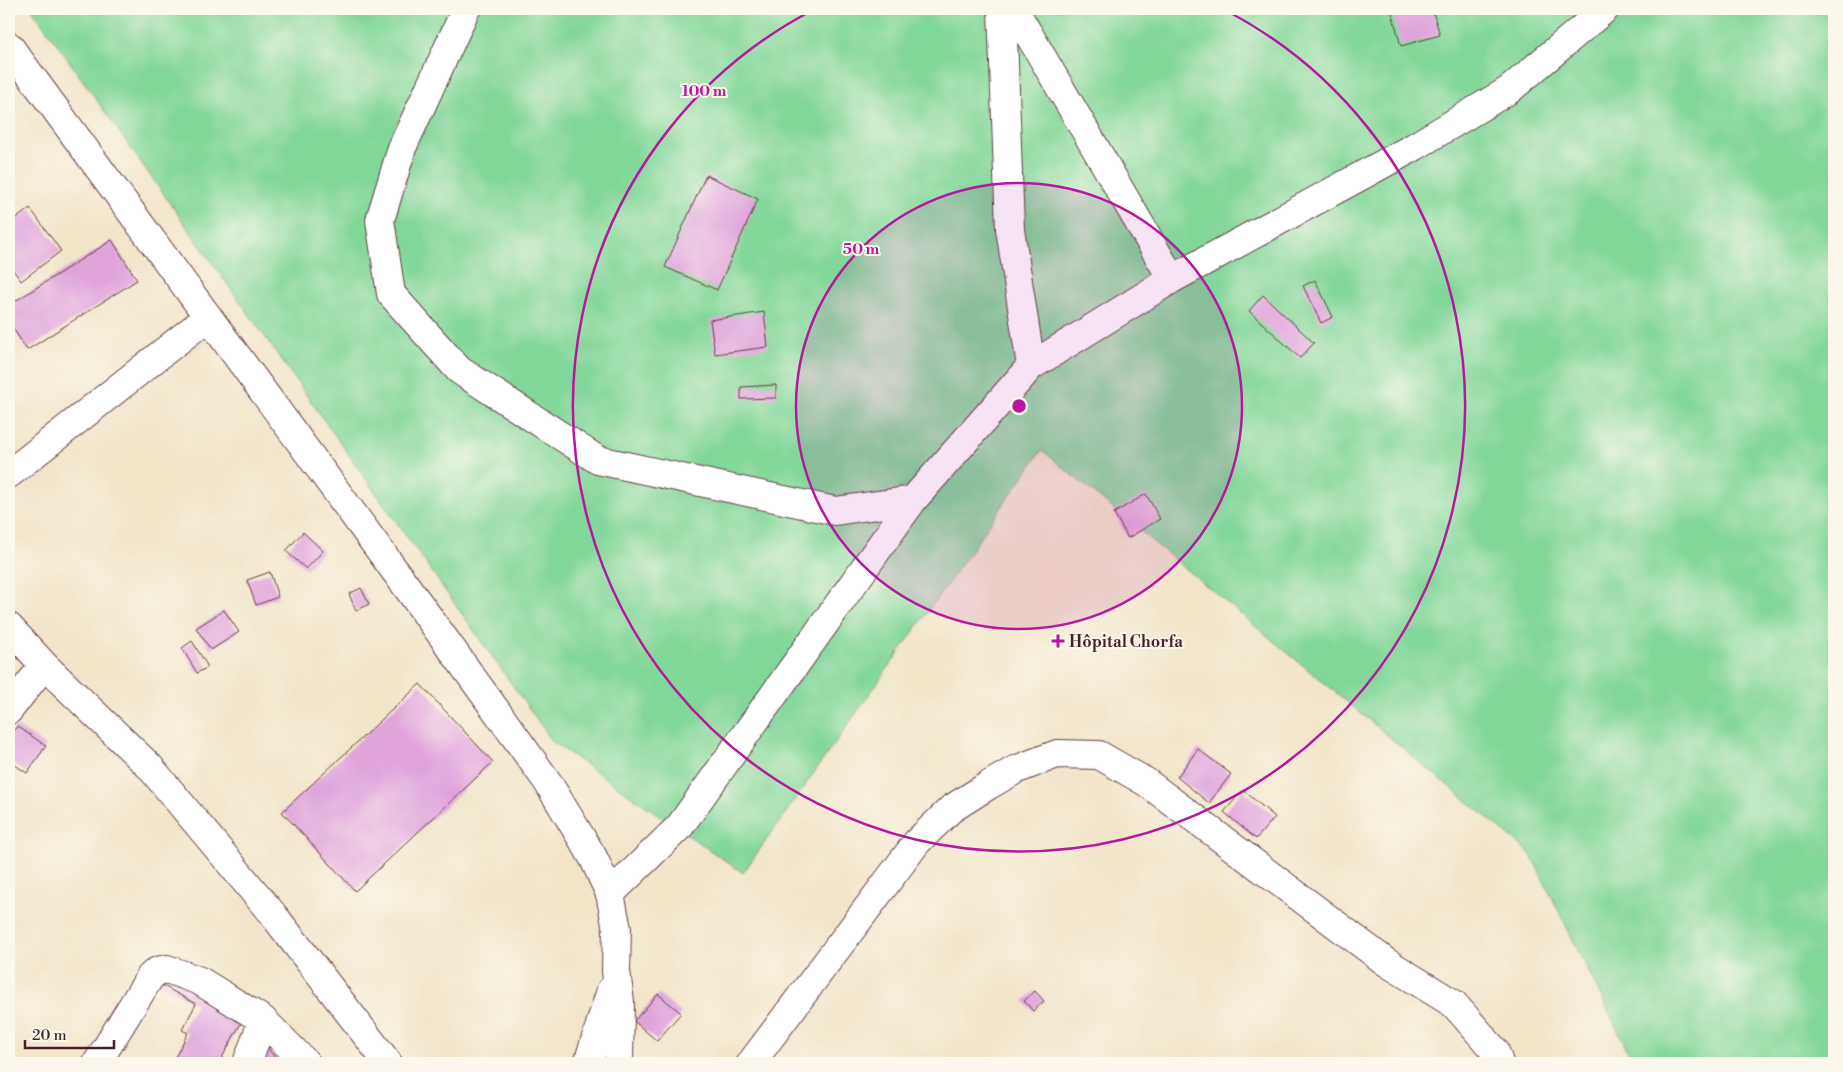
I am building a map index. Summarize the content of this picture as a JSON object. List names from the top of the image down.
{
  "places": {
    "health": ["Hôpital Chorfa"]
  },
  "scale_bar": "20 m",
  "rings": ["100 m", "50 m"]
}
